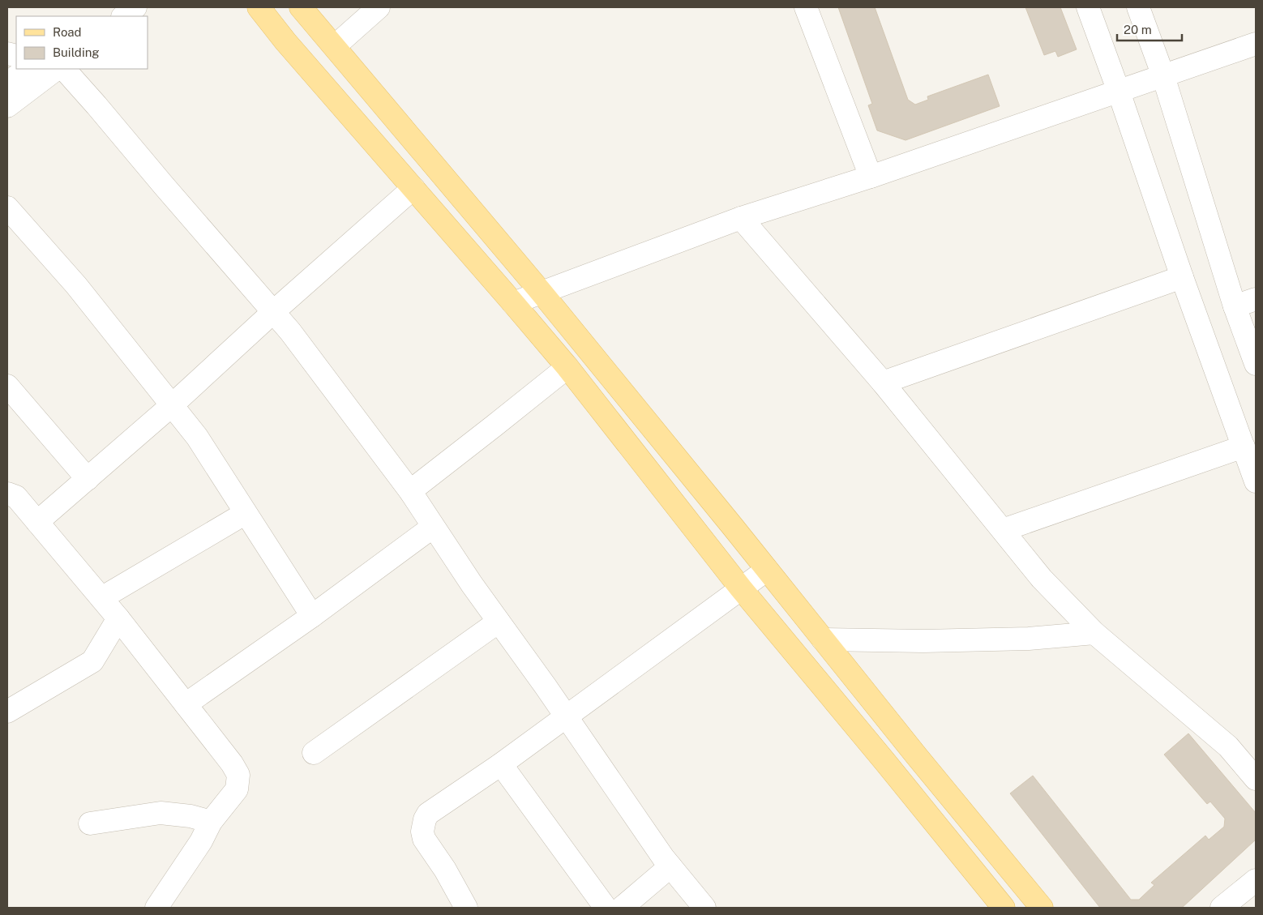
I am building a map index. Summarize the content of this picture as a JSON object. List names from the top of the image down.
{
  "legend": ["Road", "Building"],
  "scale_bar": "20 m"
}
